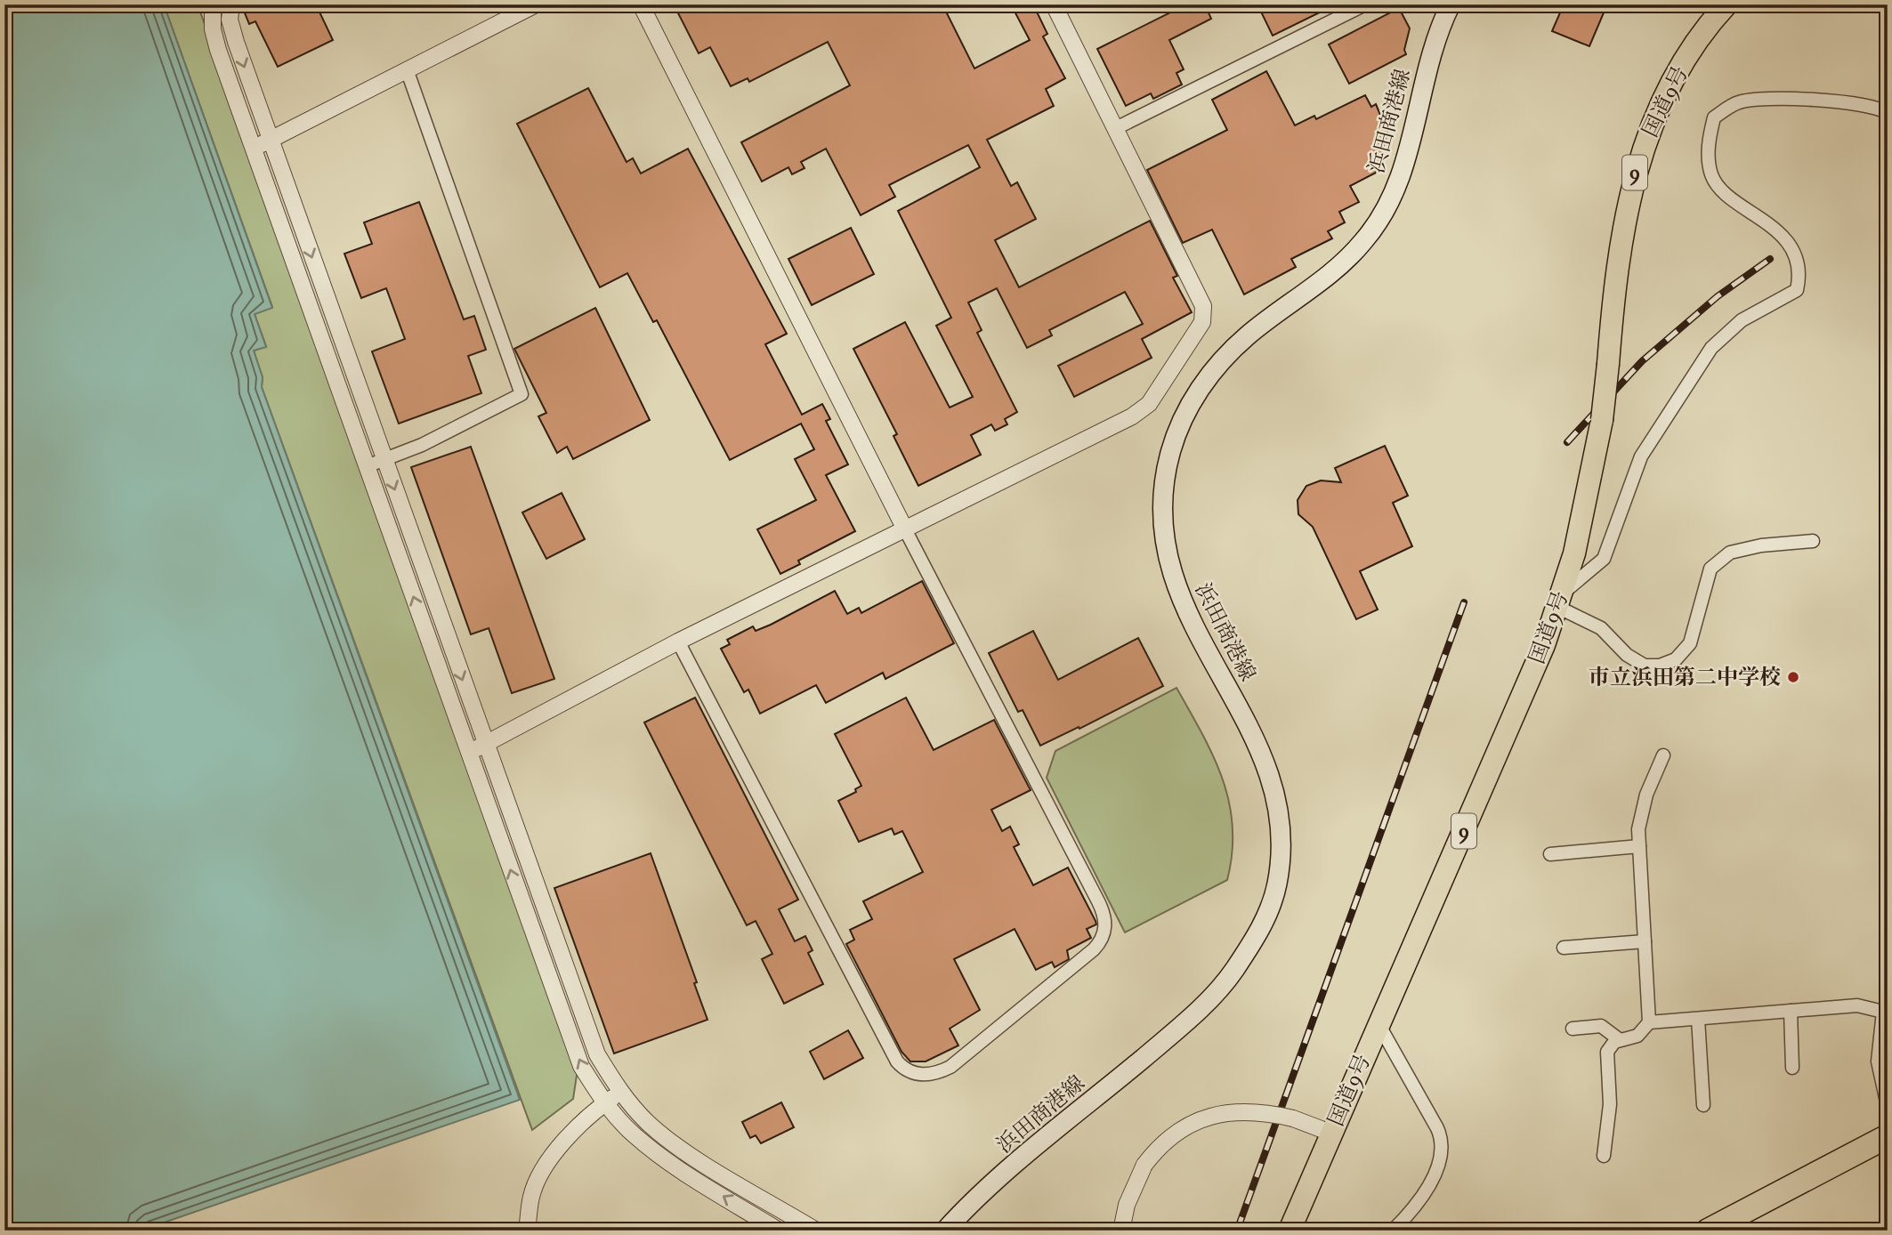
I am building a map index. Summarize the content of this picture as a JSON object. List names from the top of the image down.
{
  "streets": {
    "highway": ["国道9号", "9"],
    "main road": ["浜田商港線"]
  },
  "places": ["市立浜田第二中学校"]
}
